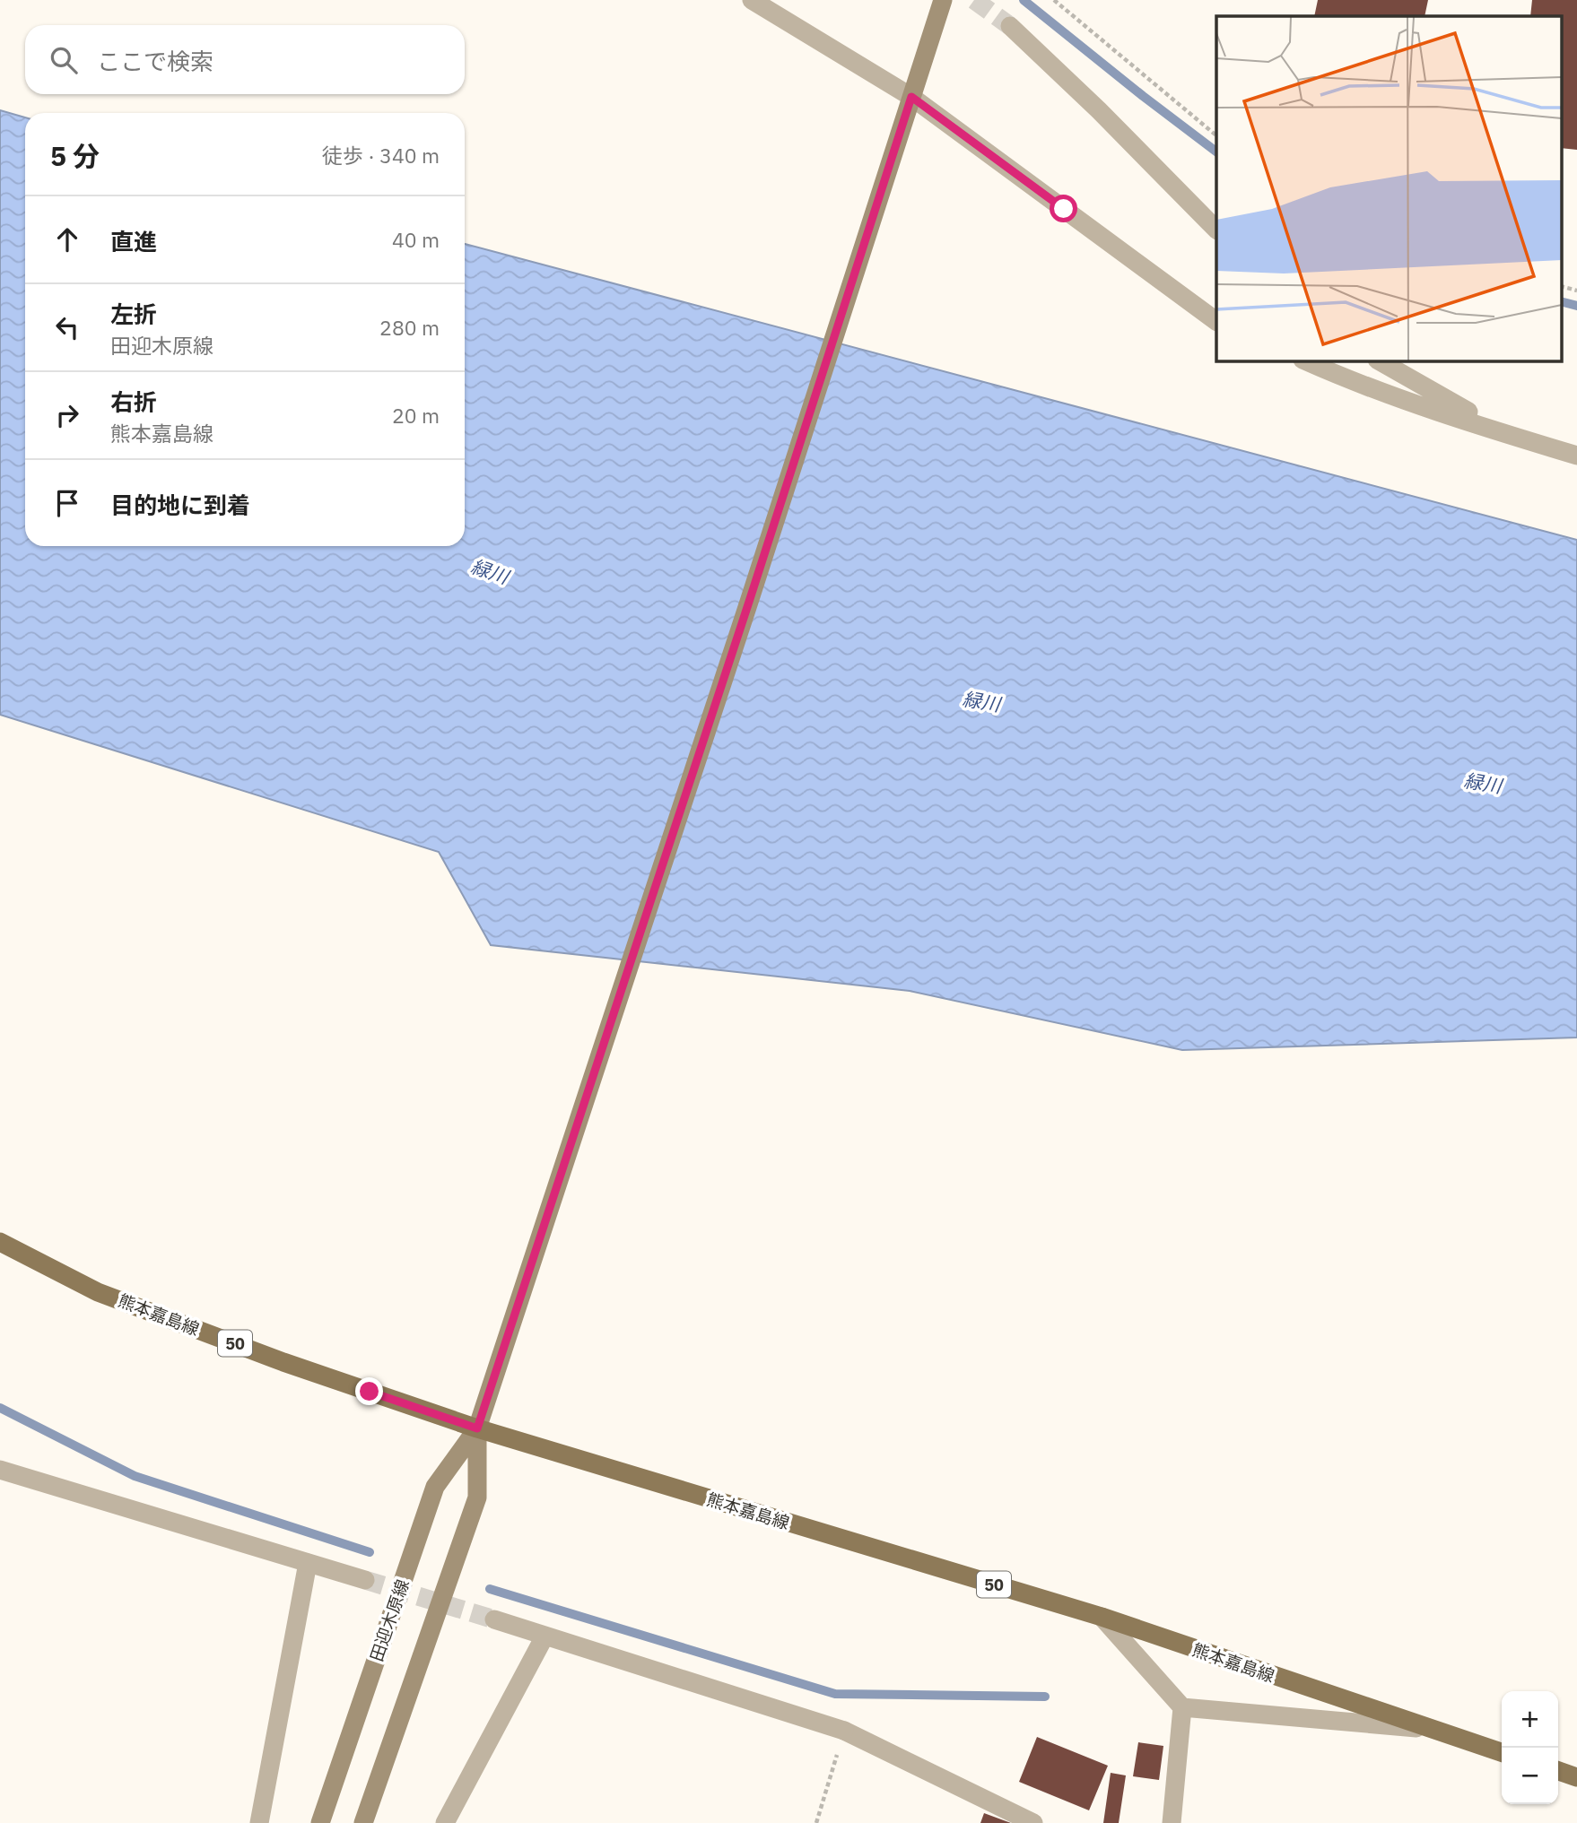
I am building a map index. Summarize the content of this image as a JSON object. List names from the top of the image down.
{
  "streets": {
    "main road": ["熊本嘉島線", "50", "田迎木原線"]
  },
  "crossings": [
    ["熊本嘉島線", "田迎木原線"]
  ],
  "water": ["緑川"],
  "page": {
    "search": "ここで検索",
    "heading": ["5 分", "徒歩 · 340 m"],
    "list": [
      ["直進", "40 m"],
      ["左折", "田迎木原線", "280 m"],
      ["右折", "熊本嘉島線", "20 m"],
      "目的地に到着"
    ],
    "map_buttons": ["+", "−"]
  }
}
